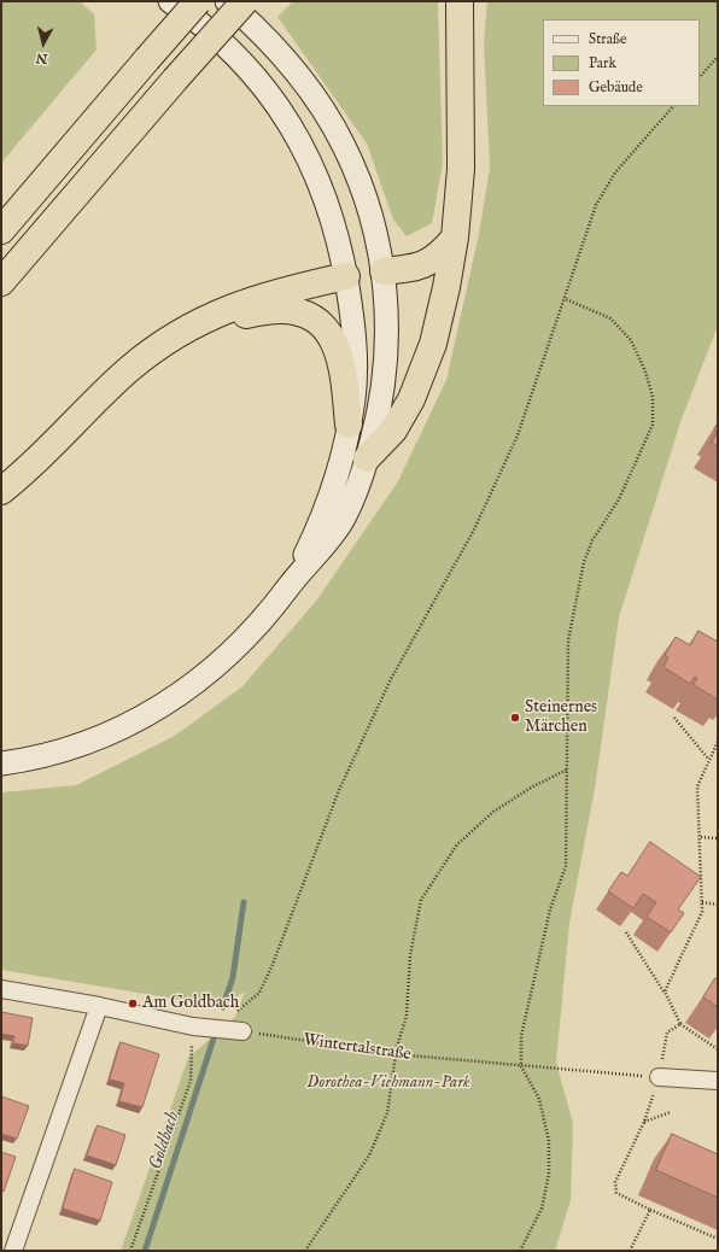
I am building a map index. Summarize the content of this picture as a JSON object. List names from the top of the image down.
{
  "streets": {
    "path": ["Wintertalstraße"]
  },
  "water": ["Goldbach"],
  "parks": ["Dorothea-Viehmann-Park"],
  "places": ["Steinernes Märchen", "Am Goldbach"],
  "legend": ["Straße", "Park", "Gebäude"],
  "north": "bottom"
}
